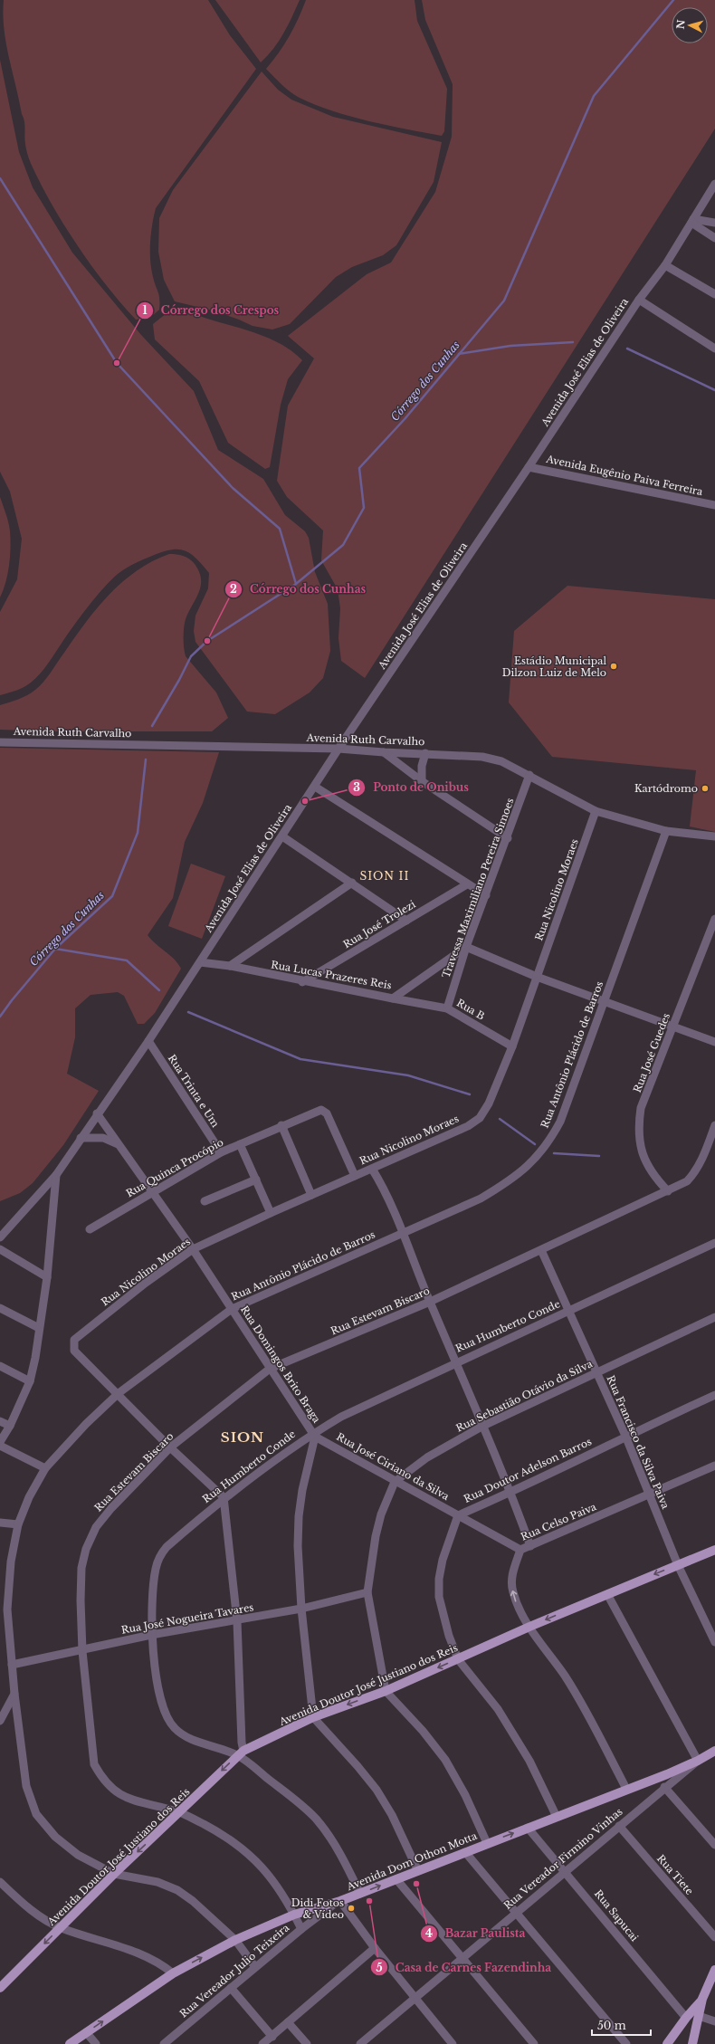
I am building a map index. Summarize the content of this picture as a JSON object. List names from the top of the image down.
{
  "streets": {
    "main road": ["Avenida Doutor José Justiano dos Reis", "Avenida Dom Othon Motta"],
    "street": [
      "Avenida José Elias de Oliveira",
      "Avenida Eugênio Paiva Ferreira",
      "Avenida Ruth Carvalho",
      "Travessa Maximiliano Pereira Simoes",
      "Rua Nicolino Moraes",
      "Rua José Trolezi",
      "Rua Lucas Prazeres Reis",
      "Rua B",
      "Rua José Guedes",
      "Rua Antônio Plácido de Barros",
      "Rua Trinta e Um",
      "Rua Quinca Procópio",
      "Rua Estevam Biscaro",
      "Rua Humberto Conde",
      "Rua Domingos Brito Braga",
      "Rua Sebastião Otávio da Silva",
      "Rua Francisco da Silva Paiva",
      "Rua José Ciriano da Silva",
      "Rua Doutor Adelson Barros",
      "Rua Celso Paiva",
      "Rua José Nogueira Tavares",
      "Rua Vereador Firmino Vinhas",
      "Rua Tiete",
      "Rua Sapucai",
      "Rua Vereador Julio Teixeira"
    ]
  },
  "crossings": [
    ["Avenida José Elias de Oliveira", "Avenida Eugênio Paiva Ferreira"],
    ["Avenida José Elias de Oliveira", "Avenida Ruth Carvalho"],
    ["Avenida José Elias de Oliveira", "Rua Lucas Prazeres Reis"],
    ["Avenida José Elias de Oliveira", "Rua Trinta e Um"],
    ["Avenida José Elias de Oliveira", "Rua Domingos Brito Braga"],
    ["Avenida Ruth Carvalho", "Travessa Maximiliano Pereira Simoes"],
    ["Avenida Ruth Carvalho", "Rua Nicolino Moraes"],
    ["Avenida Ruth Carvalho", "Rua Antônio Plácido de Barros"],
    ["Travessa Maximiliano Pereira Simoes", "Rua Lucas Prazeres Reis"],
    ["Travessa Maximiliano Pereira Simoes", "Rua B"],
    ["Rua Nicolino Moraes", "Rua B"],
    ["Rua Nicolino Moraes", "Rua Antônio Plácido de Barros"],
    ["Rua Nicolino Moraes", "Rua Quinca Procópio"],
    ["Rua Nicolino Moraes", "Rua Domingos Brito Braga"],
    ["Rua José Trolezi", "Rua Lucas Prazeres Reis"],
    ["Rua Lucas Prazeres Reis", "Rua B"],
    ["Rua José Guedes", "Rua Estevam Biscaro"],
    ["Rua Antônio Plácido de Barros", "Rua Domingos Brito Braga"],
    ["Rua Antônio Plácido de Barros", "Rua José Nogueira Tavares"],
    ["Rua Antônio Plácido de Barros", "Avenida Doutor José Justiano dos Reis"],
    ["Rua Antônio Plácido de Barros", "Avenida Dom Othon Motta"],
    ["Rua Antônio Plácido de Barros", "Rua Vereador Julio Teixeira"],
    ["Rua Trinta e Um", "Rua Quinca Procópio"],
    ["Rua Quinca Procópio", "Rua Domingos Brito Braga"],
    ["Rua Estevam Biscaro", "Rua Domingos Brito Braga"],
    ["Rua Estevam Biscaro", "Rua Francisco da Silva Paiva"],
    ["Rua Estevam Biscaro", "Rua José Nogueira Tavares"],
    ["Rua Estevam Biscaro", "Avenida Doutor José Justiano dos Reis"],
    ["Rua Estevam Biscaro", "Avenida Dom Othon Motta"],
    ["Rua Estevam Biscaro", "Rua Vereador Julio Teixeira"],
    ["Rua Humberto Conde", "Rua Domingos Brito Braga"],
    ["Rua Humberto Conde", "Rua Francisco da Silva Paiva"],
    ["Rua Humberto Conde", "Rua José Ciriano da Silva"],
    ["Rua Humberto Conde", "Rua José Nogueira Tavares"],
    ["Rua Humberto Conde", "Avenida Doutor José Justiano dos Reis"],
    ["Rua Humberto Conde", "Avenida Dom Othon Motta"],
    ["Rua Domingos Brito Braga", "Rua José Ciriano da Silva"],
    ["Rua Sebastião Otávio da Silva", "Rua Francisco da Silva Paiva"],
    ["Rua Sebastião Otávio da Silva", "Rua José Ciriano da Silva"],
    ["Rua Francisco da Silva Paiva", "Rua Doutor Adelson Barros"],
    ["Rua Francisco da Silva Paiva", "Rua Celso Paiva"],
    ["Rua Francisco da Silva Paiva", "Avenida Doutor José Justiano dos Reis"],
    ["Rua José Ciriano da Silva", "Rua Doutor Adelson Barros"],
    ["Rua José Ciriano da Silva", "Rua Celso Paiva"],
    ["Rua Doutor Adelson Barros", "Avenida Doutor José Justiano dos Reis"],
    ["Rua Doutor Adelson Barros", "Avenida Dom Othon Motta"],
    ["Rua Celso Paiva", "Avenida Doutor José Justiano dos Reis"],
    ["Rua Celso Paiva", "Avenida Dom Othon Motta"],
    ["Rua Vereador Firmino Vinhas", "Avenida Dom Othon Motta"],
    ["Rua Vereador Firmino Vinhas", "Rua Tiete"],
    ["Rua Vereador Firmino Vinhas", "Rua Sapucai"],
    ["Avenida Dom Othon Motta", "Rua Sapucai"],
    ["Avenida Dom Othon Motta", "Rua Vereador Julio Teixeira"]
  ],
  "one_way": ["Avenida Doutor José Justiano dos Reis", "Avenida Dom Othon Motta"],
  "districts": ["SION II", "SION"],
  "water": ["Córrego dos Cunhas"],
  "places": [
    "Córrego dos Crespos",
    "Córrego dos Cunhas",
    "Estádio Municipal Dilzon Luiz de Melo",
    "Kartódromo",
    "Ponto de Onibus",
    "Bazar Paulista",
    "Casa de Carnes Fazendinha",
    "Didi Fotos & Vídeo"
  ],
  "scale_bar": "50 m",
  "north": "left"
}
